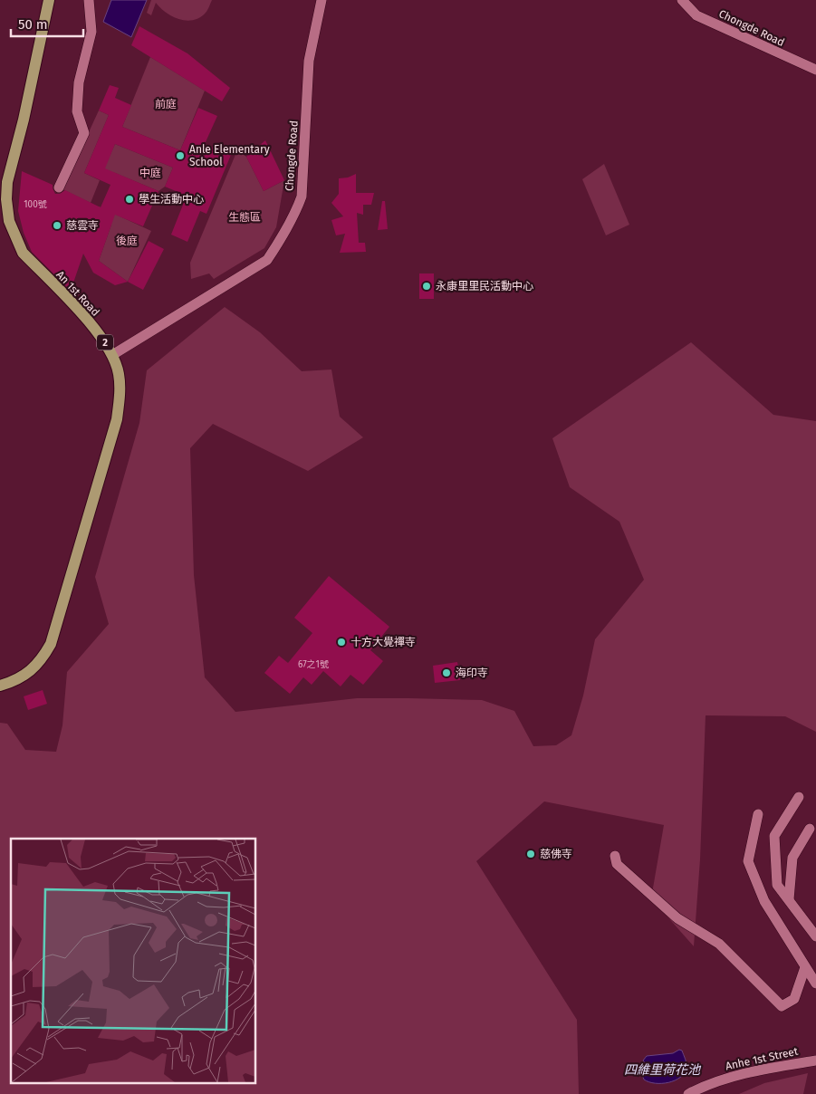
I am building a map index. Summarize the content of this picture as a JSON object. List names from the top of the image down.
{
  "streets": {
    "main road": ["An 1st Road", "2"],
    "street": ["Chongde Road", "Anhe 1st Street"]
  },
  "crossings": [
    ["Chongde Road", "An 1st Road"]
  ],
  "water": ["四維里荷花池"],
  "parks": [
    "前庭",
    "中庭",
    "生態區",
    "後庭"
  ],
  "places": [
    "Anle Elementary School",
    "學生活動中心",
    "慈雲寺",
    "永康里里民活動中心",
    "十方大覺禪寺",
    "海印寺",
    "慈佛寺"
  ],
  "house_numbers": ["100號", "67之1號"],
  "scale_bar": "50 m"
}
